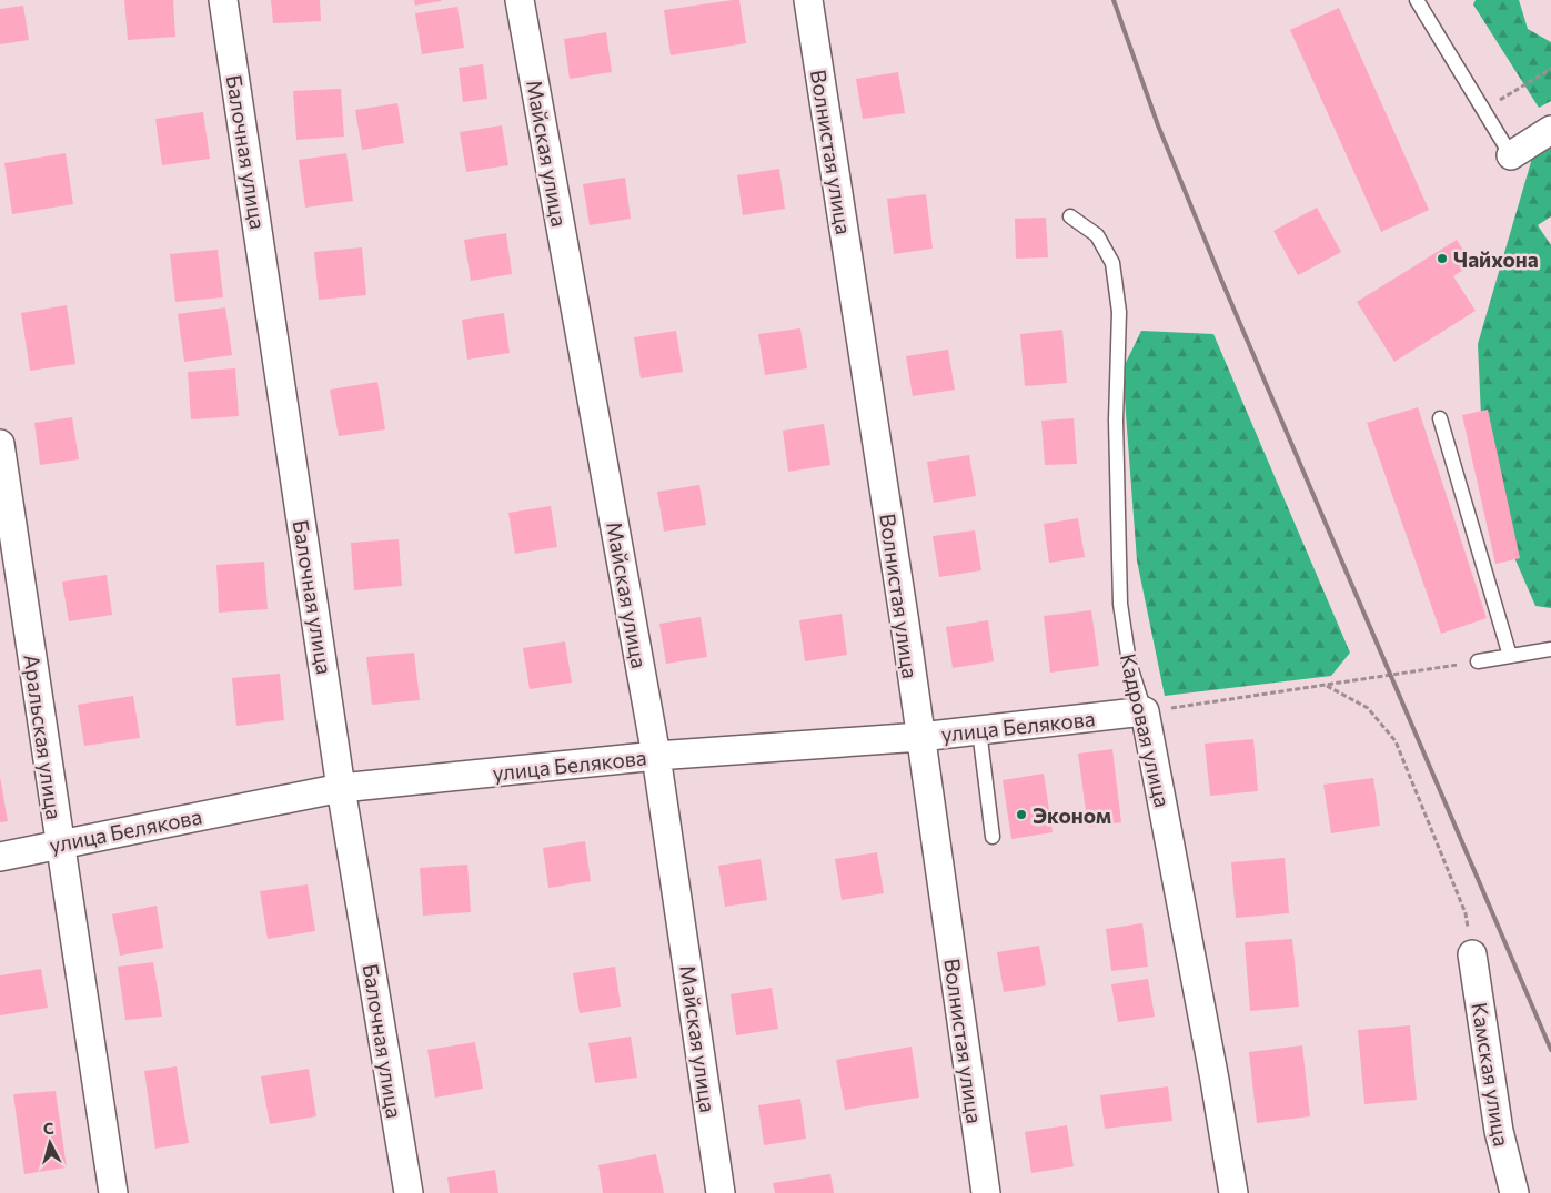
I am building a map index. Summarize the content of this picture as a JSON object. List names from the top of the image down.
{
  "streets": {
    "street": [
      "Балочная улица",
      "Волнистая улица",
      "Майская улица",
      "улица Белякова",
      "Кадровая улица",
      "Аральская улица",
      "Камская улица"
    ]
  },
  "crossings": [
    ["Балочная улица", "улица Белякова"],
    ["Волнистая улица", "улица Белякова"],
    ["Майская улица", "улица Белякова"],
    ["улица Белякова", "Кадровая улица"],
    ["улица Белякова", "Аральская улица"]
  ],
  "places": ["Чайхона", "Эконом"],
  "north": "top"
}
